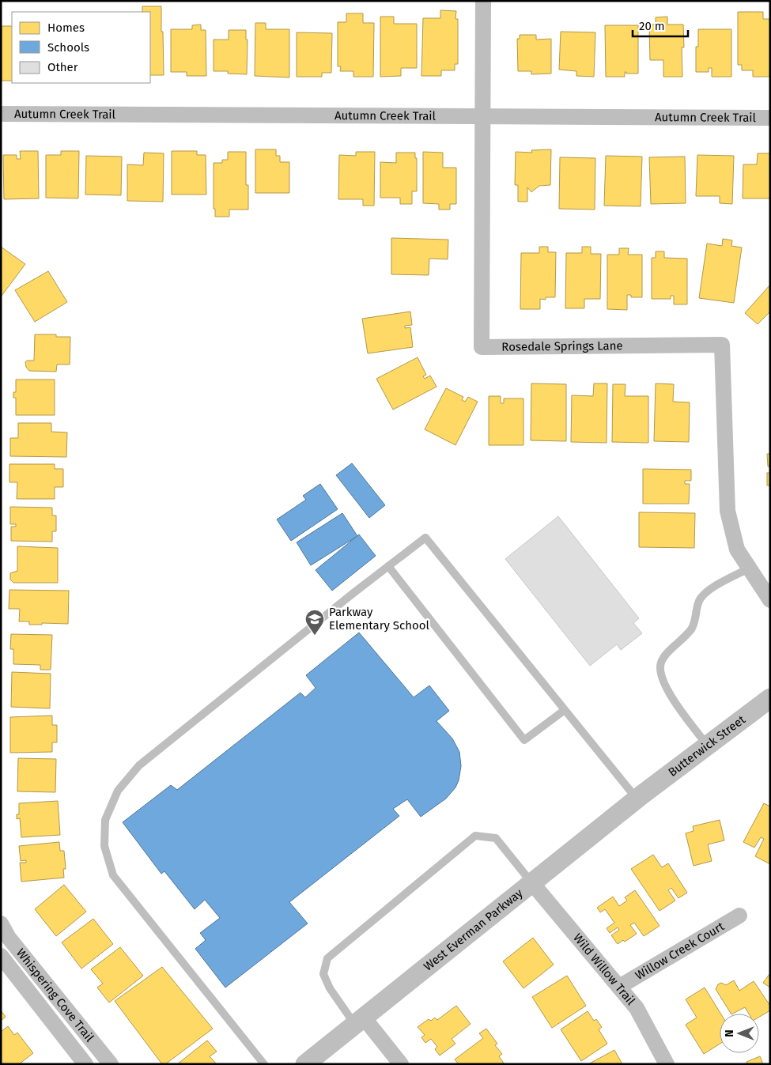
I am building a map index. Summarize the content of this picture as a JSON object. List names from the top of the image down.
{
  "streets": {
    "street": [
      "Autumn Creek Trail",
      "Rosedale Springs Lane",
      "Butterwick Street",
      "West Everman Parkway",
      "Willow Creek Court",
      "Wild Willow Trail",
      "Whispering Cove Trail"
    ]
  },
  "crossings": [
    ["Autumn Creek Trail", "Rosedale Springs Lane"],
    ["Butterwick Street", "West Everman Parkway"],
    ["West Everman Parkway", "Wild Willow Trail"],
    ["Willow Creek Court", "Wild Willow Trail"]
  ],
  "places": {
    "school or university": ["Parkway Elementary School"]
  },
  "legend": ["Homes", "Schools", "Other"],
  "scale_bar": "20 m",
  "north": "left"
}
